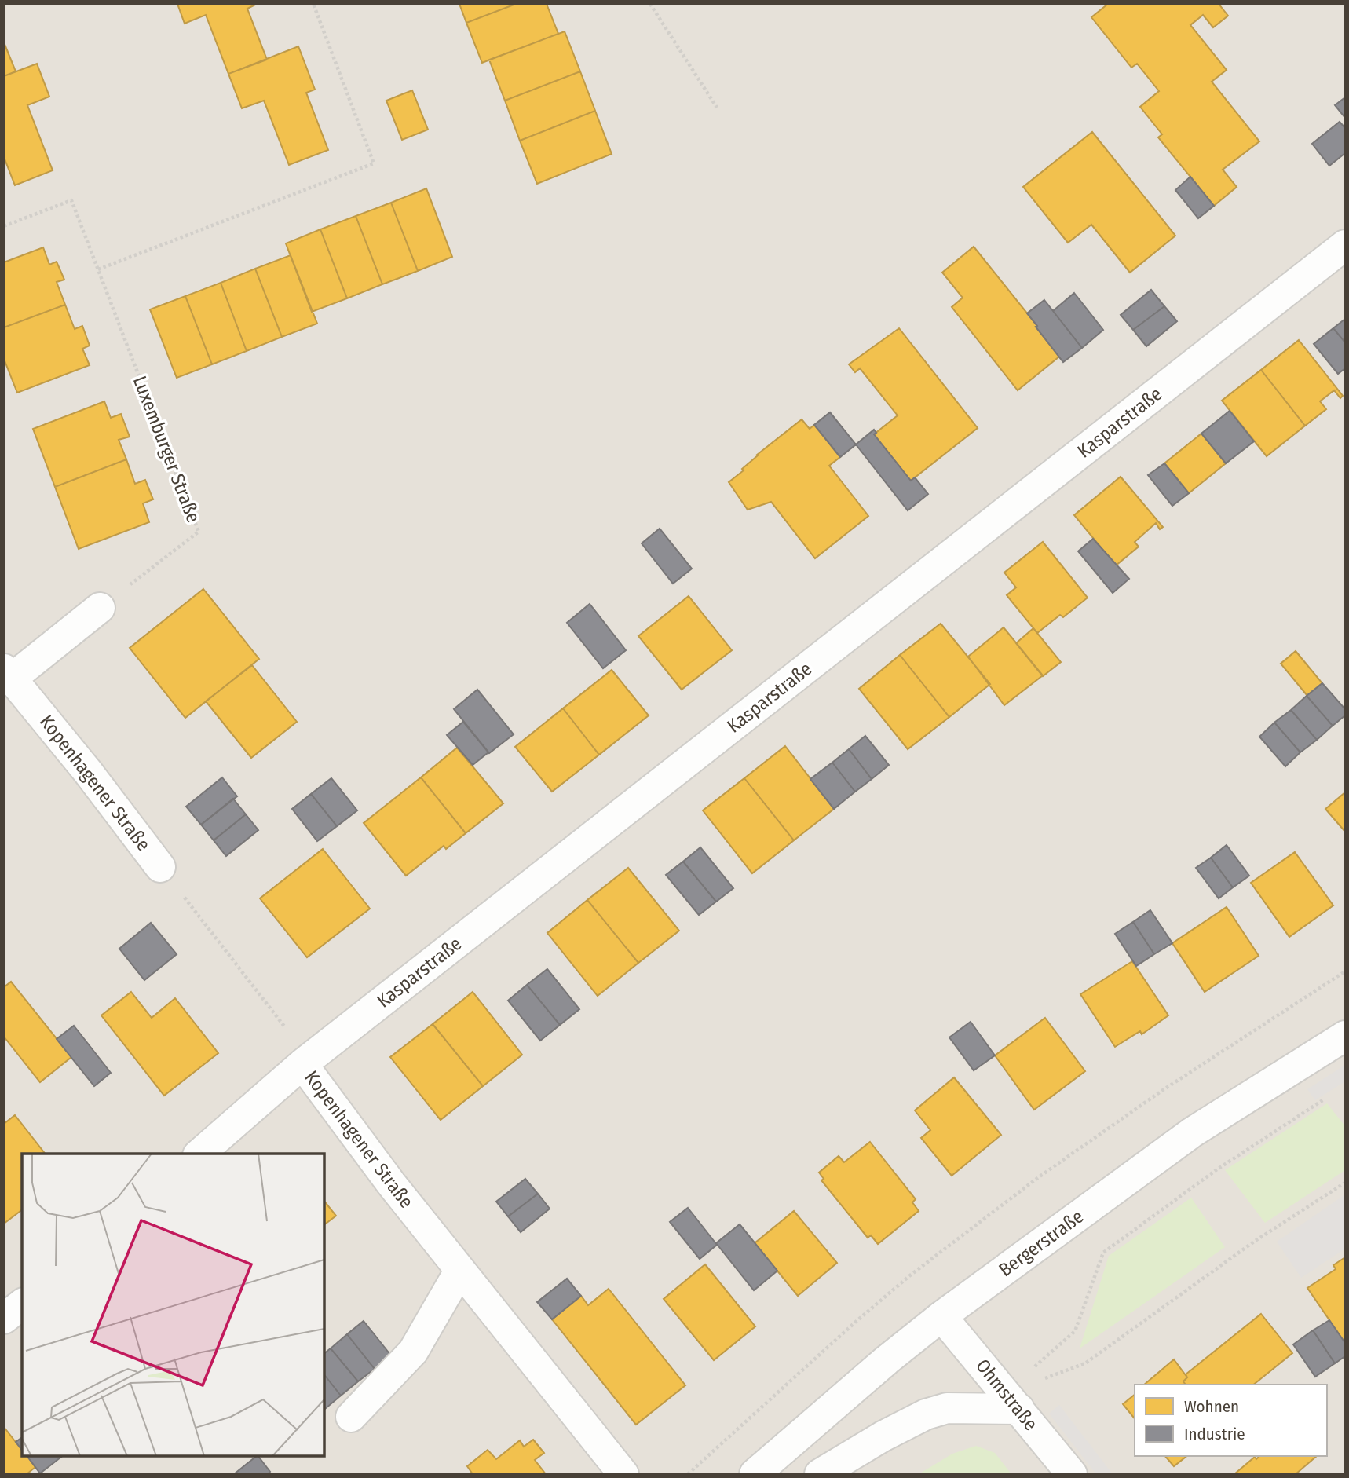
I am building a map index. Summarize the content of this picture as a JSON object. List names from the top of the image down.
{
  "streets": {
    "street": [
      "Kasparstraße",
      "Kopenhagener Straße",
      "Bergerstraße",
      "Ohmstraße"
    ],
    "path": ["Luxemburger Straße"]
  },
  "crossings": [
    ["Kasparstraße", "Kopenhagener Straße"],
    ["Bergerstraße", "Ohmstraße"]
  ],
  "legend": ["Wohnen", "Industrie"]
}
